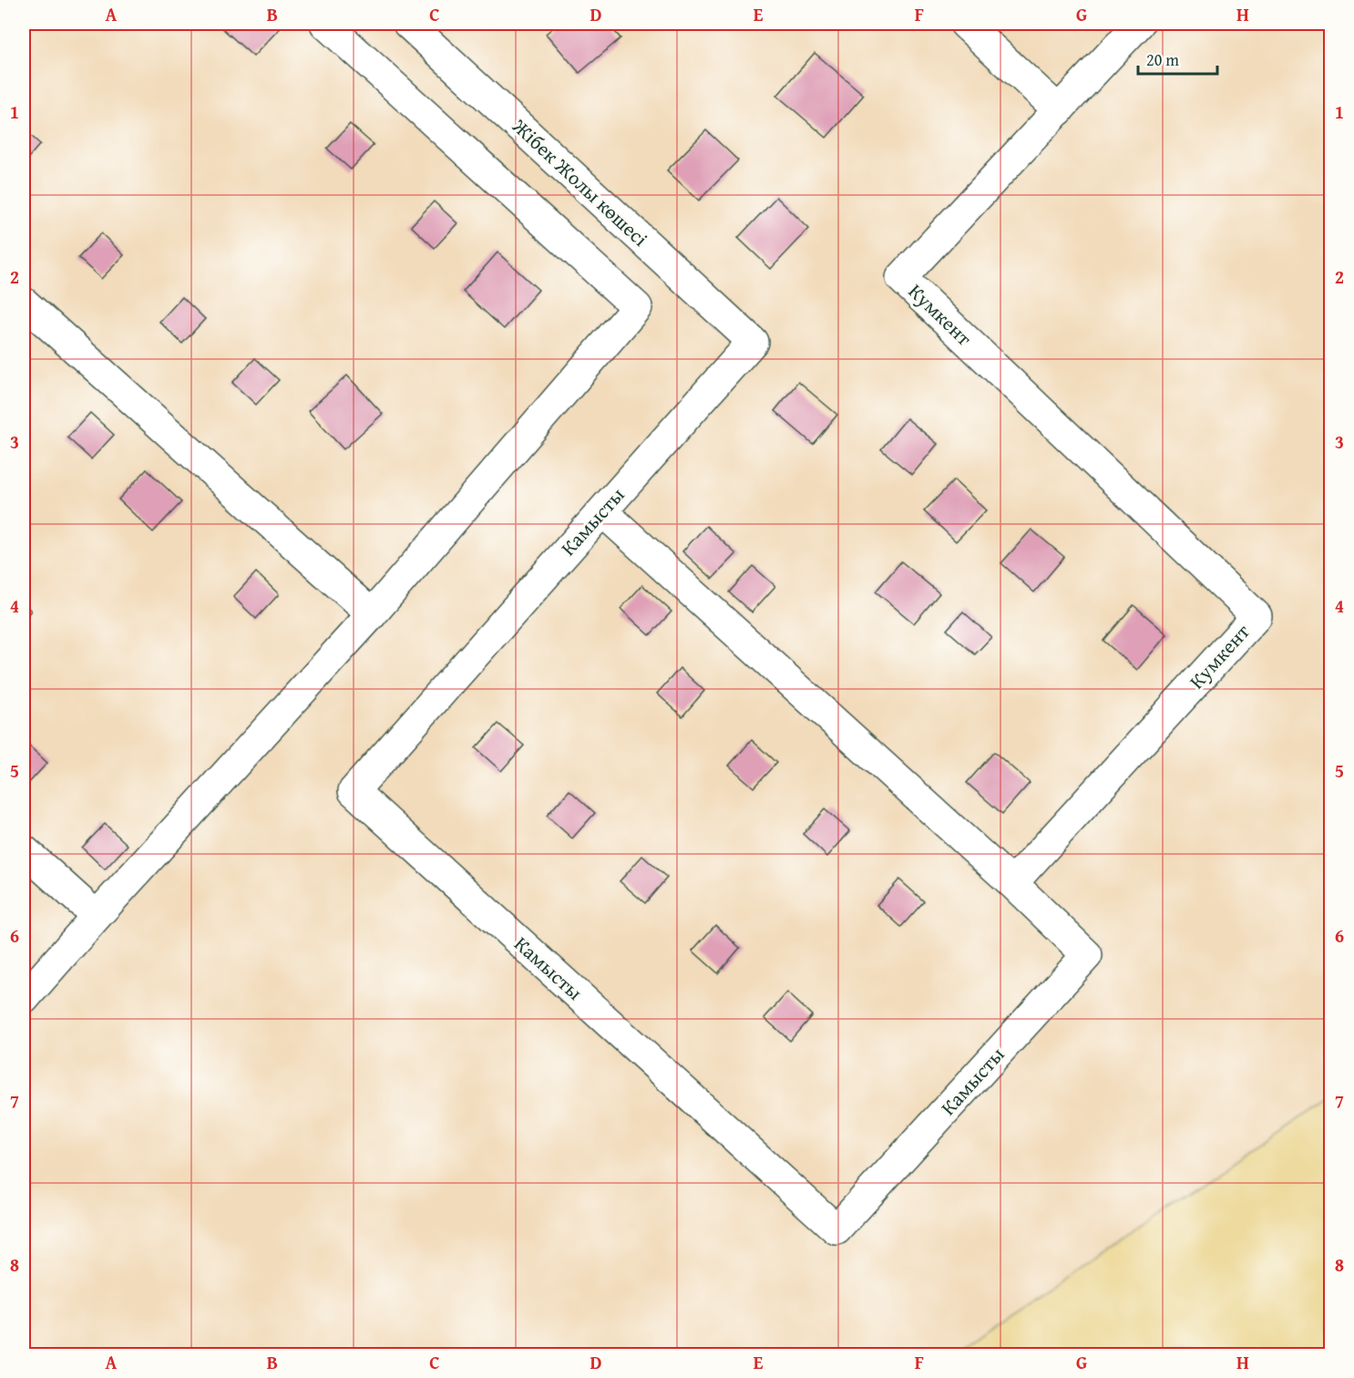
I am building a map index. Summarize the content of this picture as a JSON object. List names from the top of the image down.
{
  "streets": {
    "street": ["Жібек Жолы көшесі", "Кумкент", "Камысты"]
  },
  "crossings": [
    ["Жібек Жолы көшесі", "Камысты"],
    ["Кумкент", "Камысты"]
  ],
  "scale_bar": "20 m",
  "grid": {
    "columns": [
      "A",
      "B",
      "C",
      "D",
      "E",
      "F",
      "G",
      "H"
    ],
    "rows": [
      "1",
      "2",
      "3",
      "4",
      "5",
      "6",
      "7",
      "8"
    ]
  }
}
